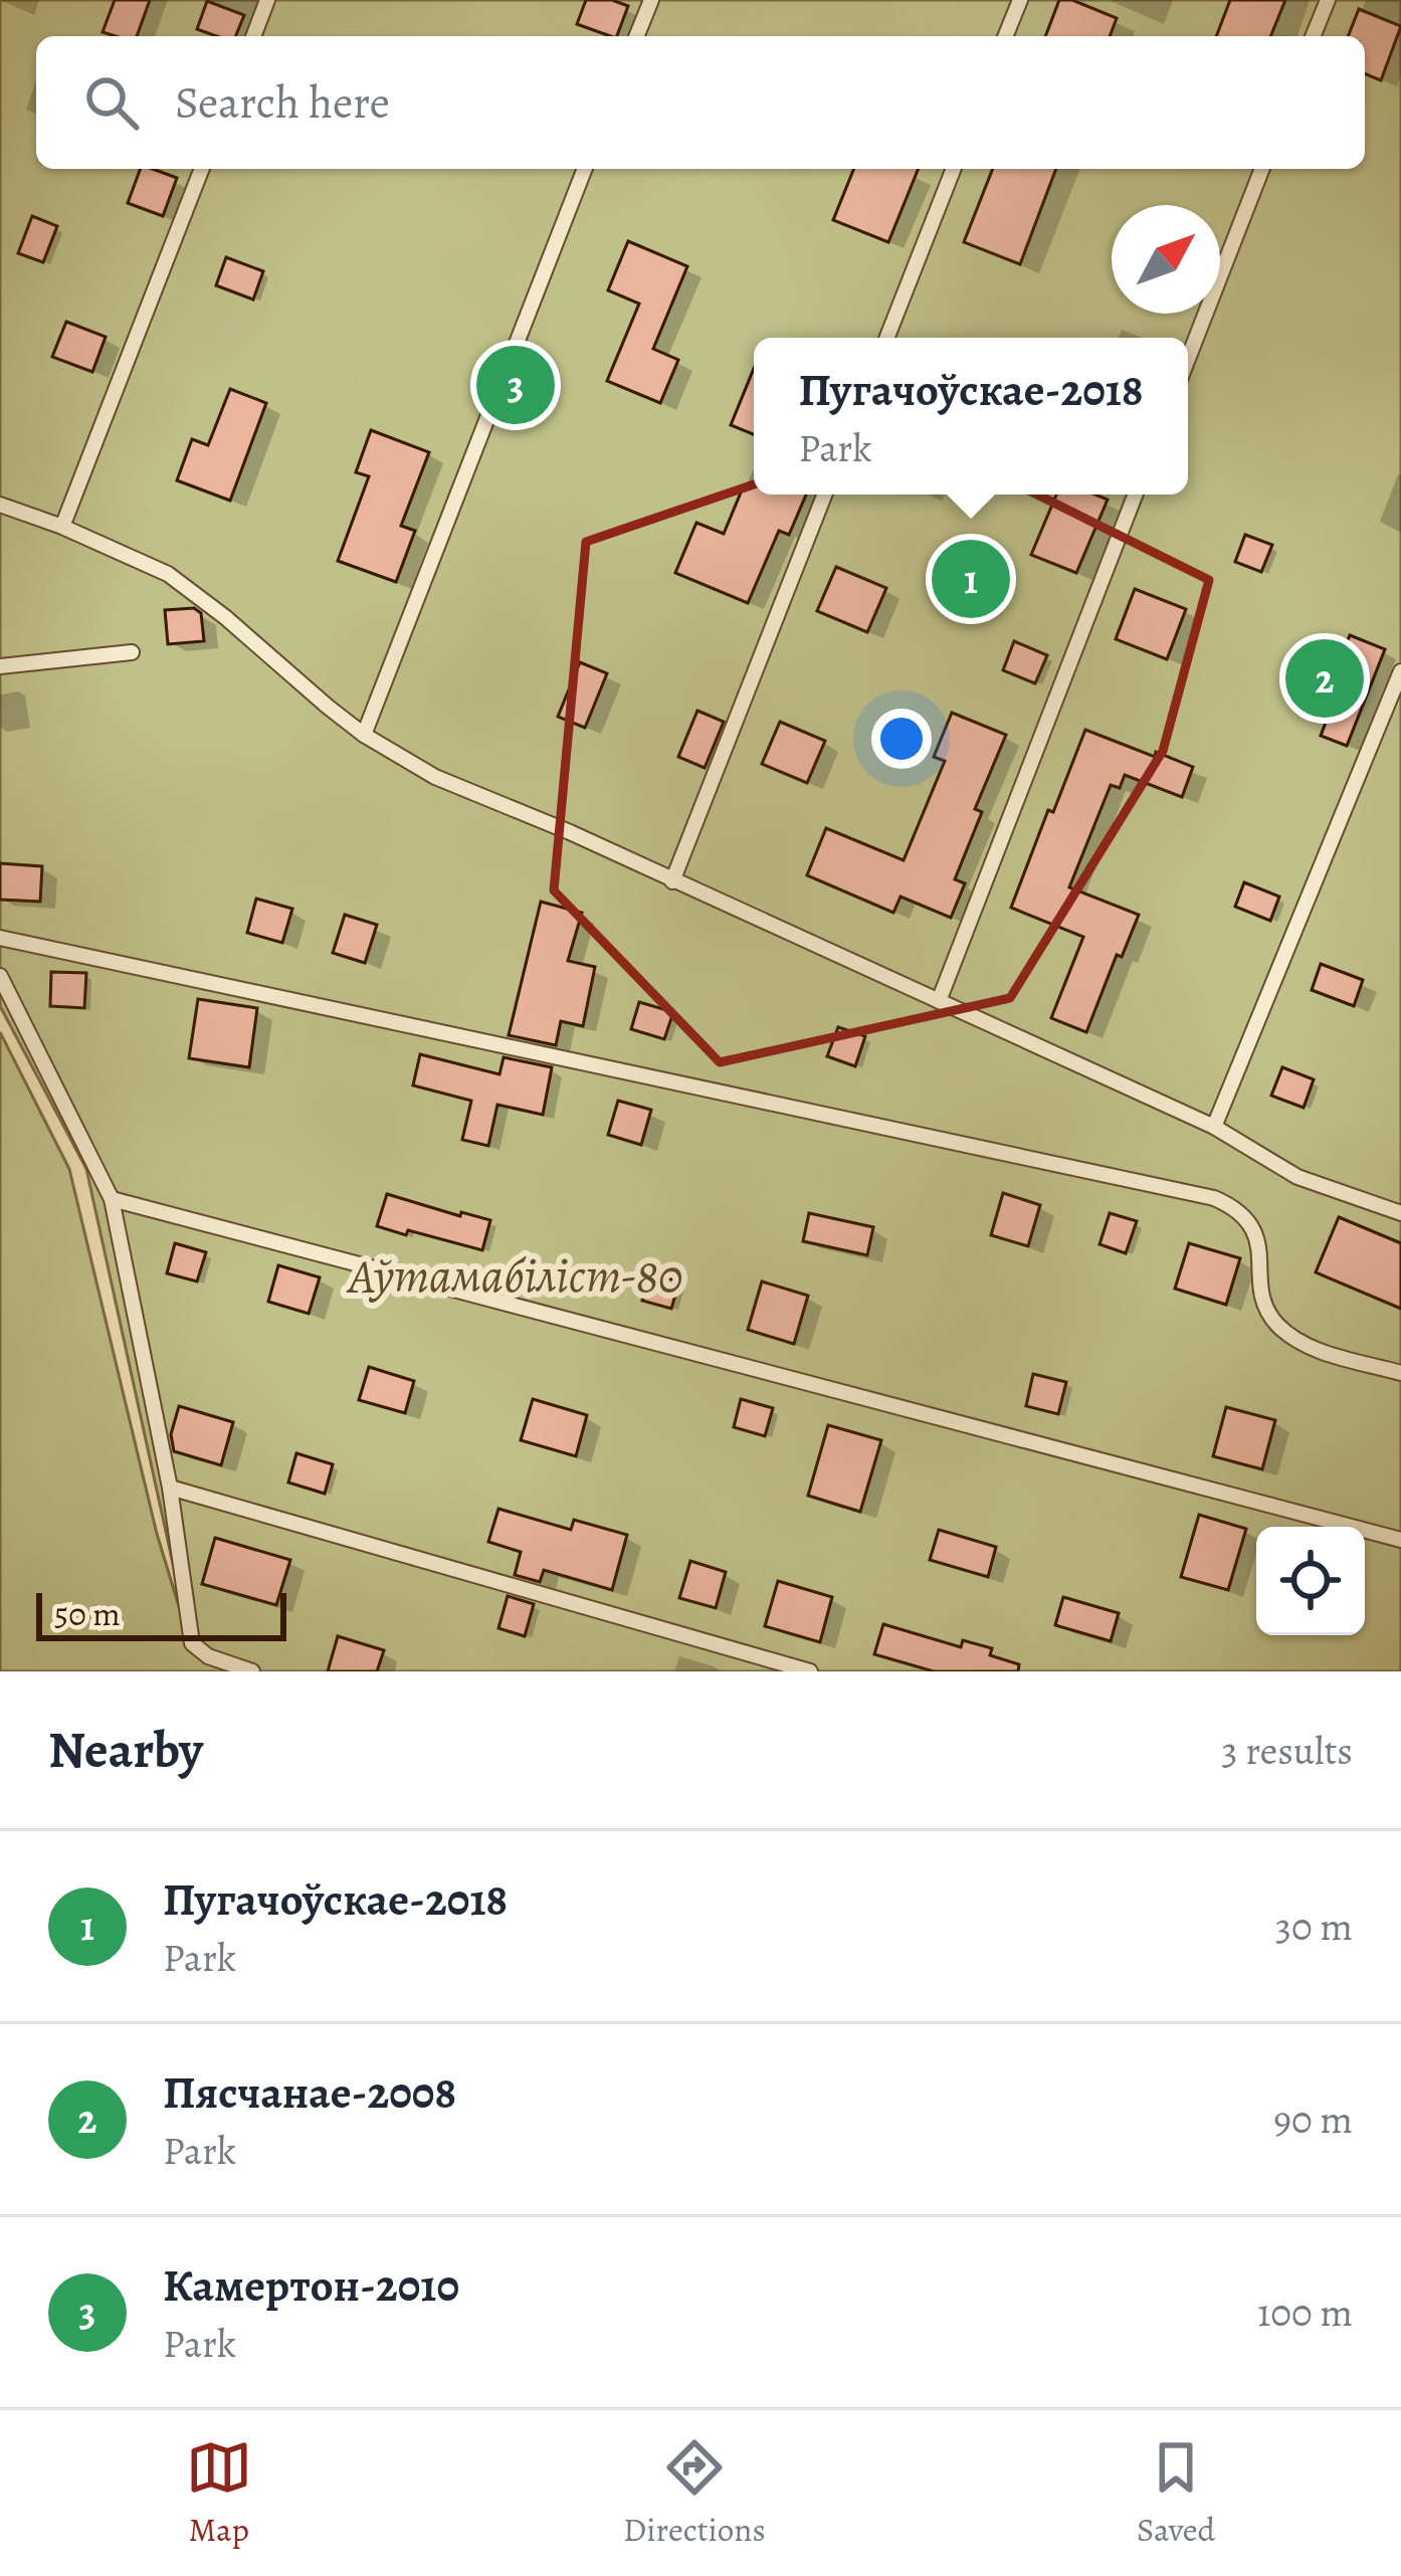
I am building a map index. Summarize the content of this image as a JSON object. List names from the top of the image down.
{
  "parks": ["Аўтамабіліст-80"],
  "scale_bar": "50 m",
  "north": "top right",
  "page": {
    "search": "Search here",
    "popup": ["Пугачоўскае-2018", "Park"],
    "pins": ["3", "1", "2"],
    "scale": "50 m",
    "heading": ["Nearby", "3 results"],
    "list": [
      {
        "mark": "1",
        "name": "Пугачоўскае-2018",
        "note": "Park",
        "value": "30 m"
      },
      {
        "mark": "2",
        "name": "Пясчанае-2008",
        "note": "Park",
        "value": "90 m"
      },
      {
        "mark": "3",
        "name": "Камертон-2010",
        "note": "Park",
        "value": "100 m"
      }
    ],
    "nav": ["Map", "Directions", "Saved"]
  }
}
